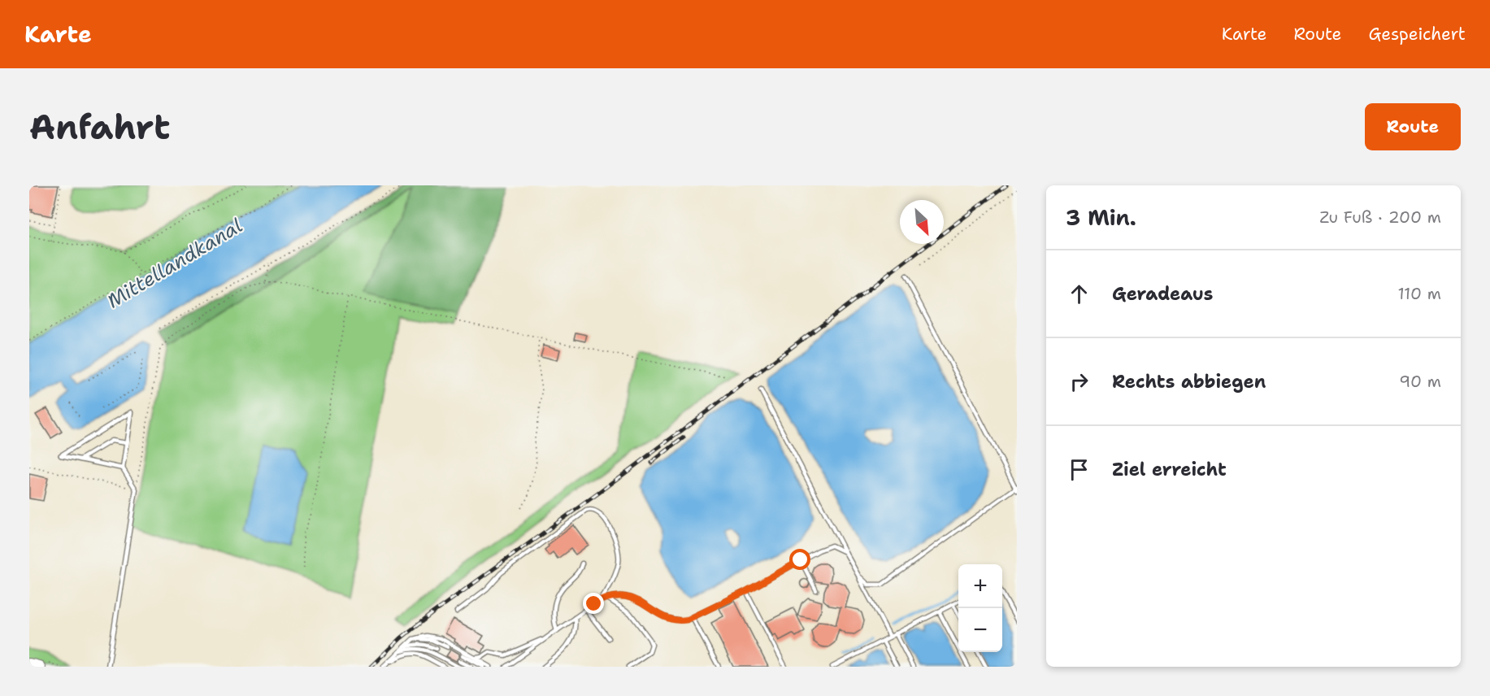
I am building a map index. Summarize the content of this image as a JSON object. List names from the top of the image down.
{
  "water": ["Mittellandkanal"],
  "north": "bottom right",
  "page": {
    "header": "Karte",
    "nav": ["Karte", "Route", "Gespeichert"],
    "buttons": "Route",
    "title": "Anfahrt",
    "heading": ["3 Min.", "Zu Fuß · 200 m"],
    "list": [
      ["Geradeaus", "110 m"],
      ["Rechts abbiegen", "90 m"],
      "Ziel erreicht"
    ],
    "map_buttons": ["+", "−"]
  }
}
